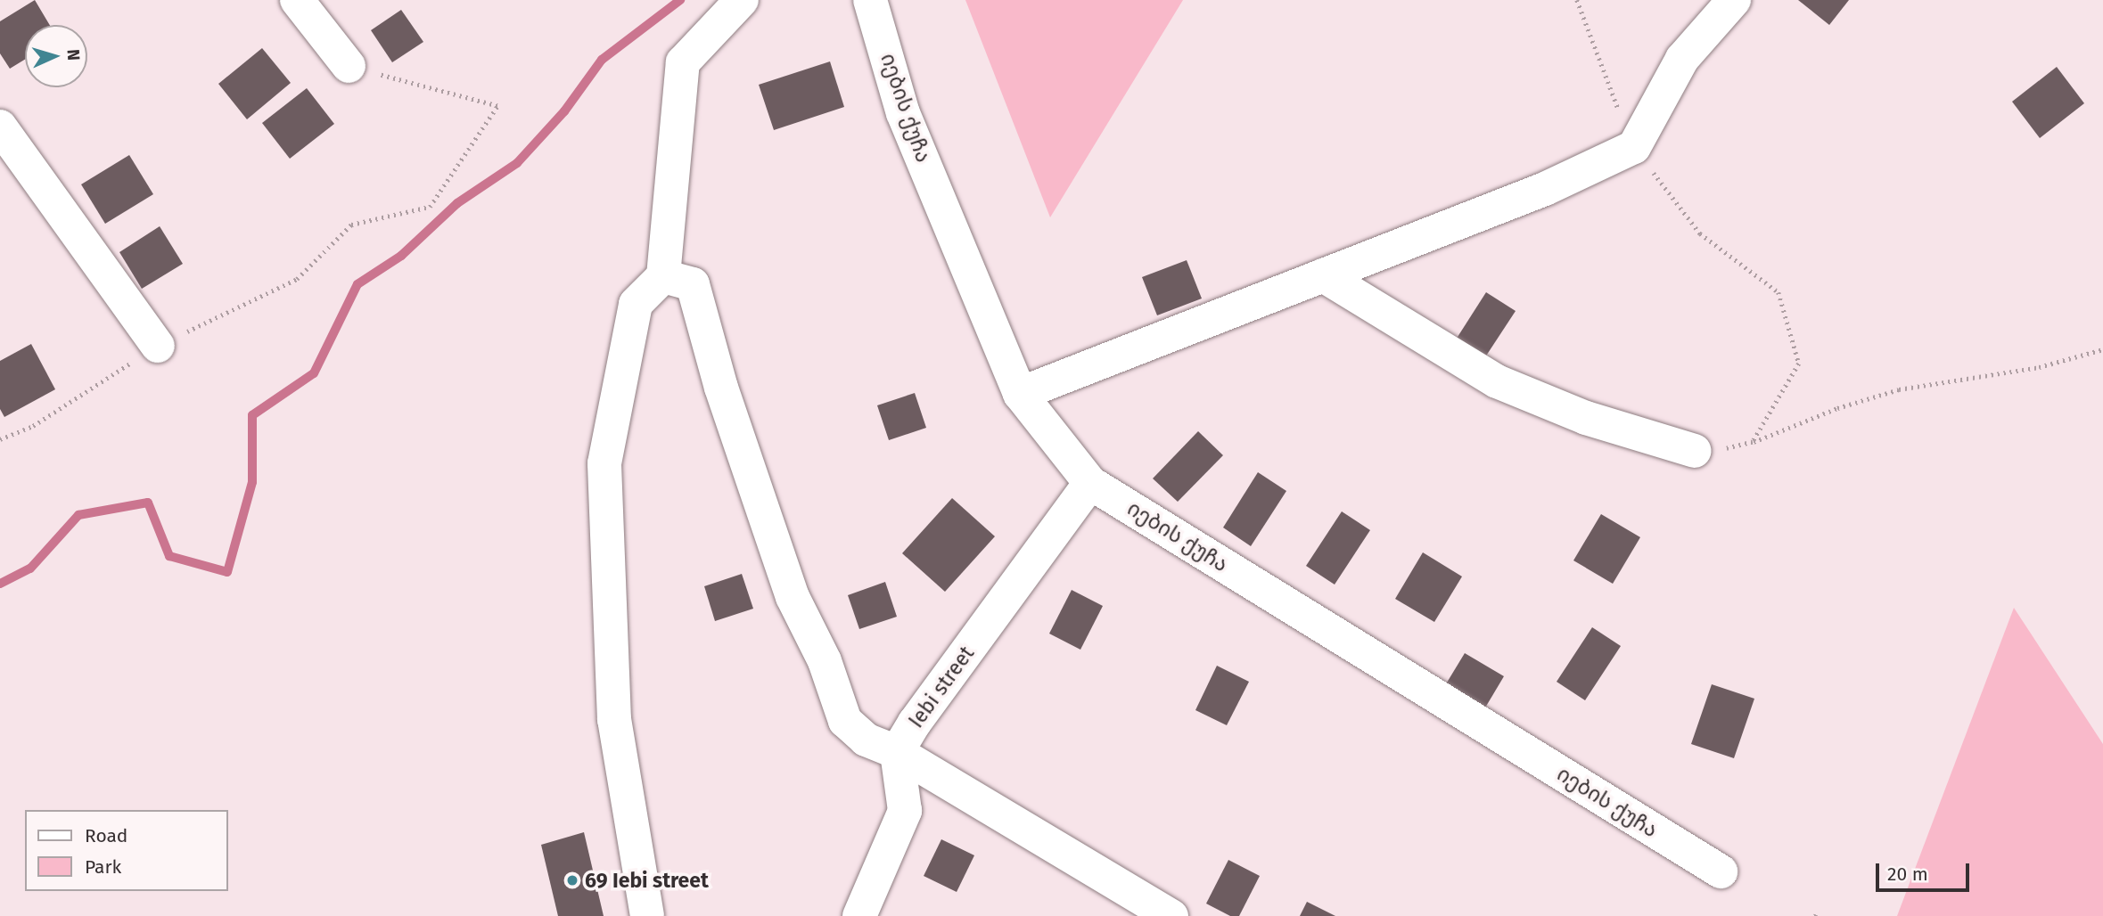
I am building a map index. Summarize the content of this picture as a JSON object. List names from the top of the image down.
{
  "streets": {
    "street": ["იების ქუჩა", "Iebi street"]
  },
  "crossings": [
    ["იების ქუჩა", "Iebi street"]
  ],
  "places": ["69 Iebi street"],
  "legend": ["Road", "Park"],
  "scale_bar": "20 m",
  "north": "right"
}
